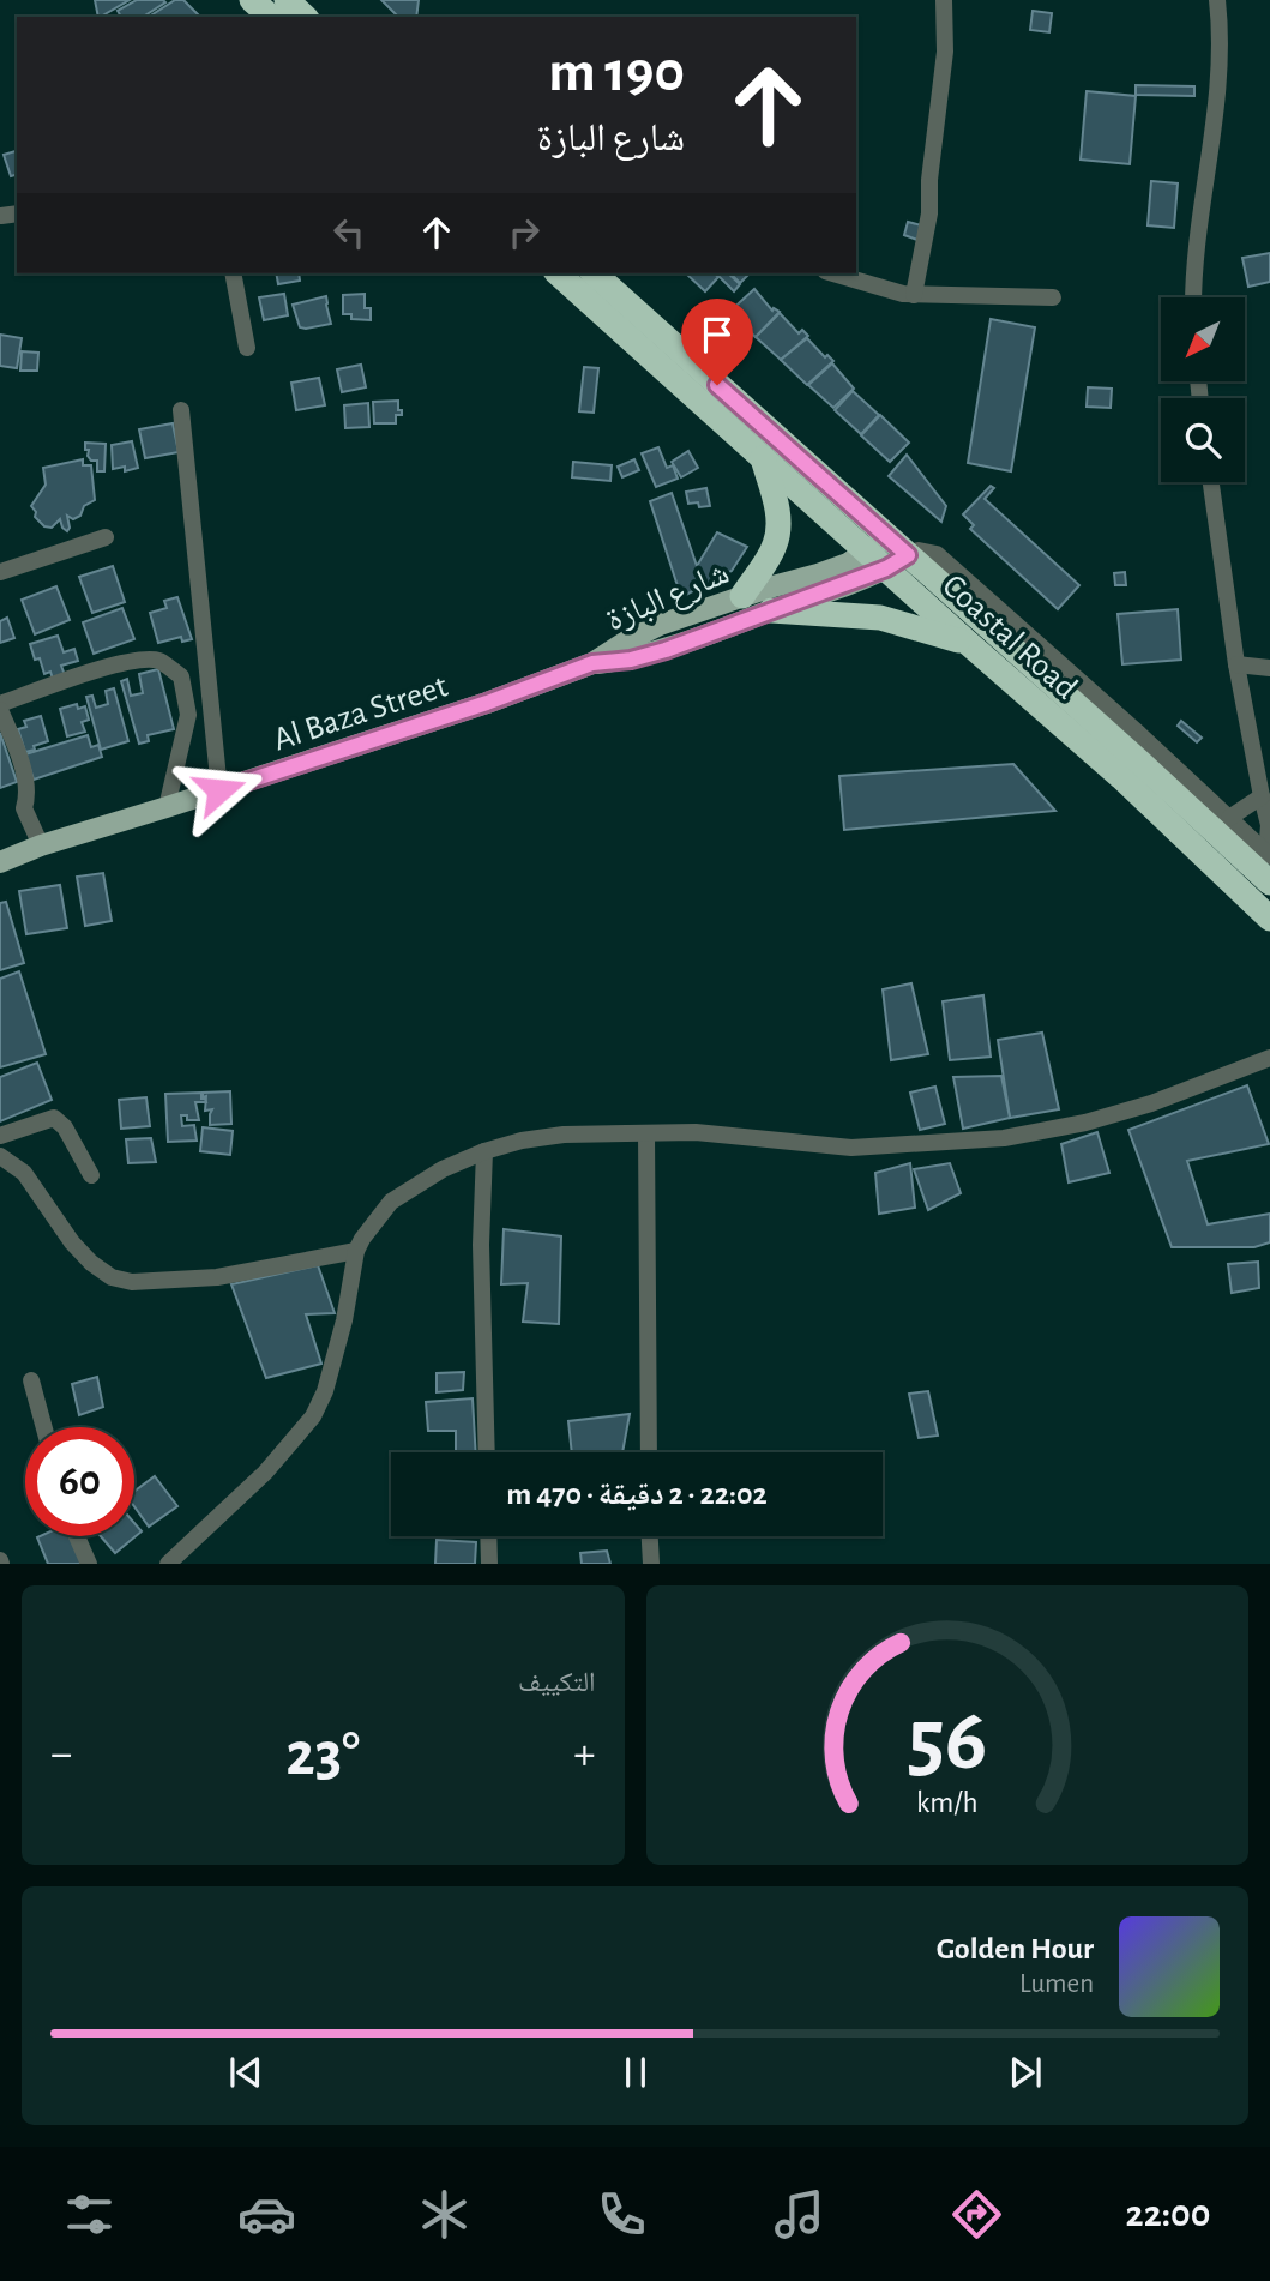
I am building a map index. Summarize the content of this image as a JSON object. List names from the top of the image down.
{
  "streets": {
    "highway": ["Coastal Road"],
    "main road": ["شارع البازة", "Al Baza Street"]
  },
  "crossings": [
    ["شارع البازة", "Coastal Road"],
    ["شارع البازة", "Al Baza Street"]
  ],
  "north": "bottom left",
  "page": {
    "turn": ["190 m", "شارع البازة"],
    "limit": "60",
    "trip": "22:02 · 2 دقيقة · 470 m",
    "tile": "التكييف",
    "heat": ["−", "23°", "+"],
    "song": ["Golden Hour", "Lumen"],
    "tabs": "22:00",
    "gauge": ["56", "km/h"]
  }
}
